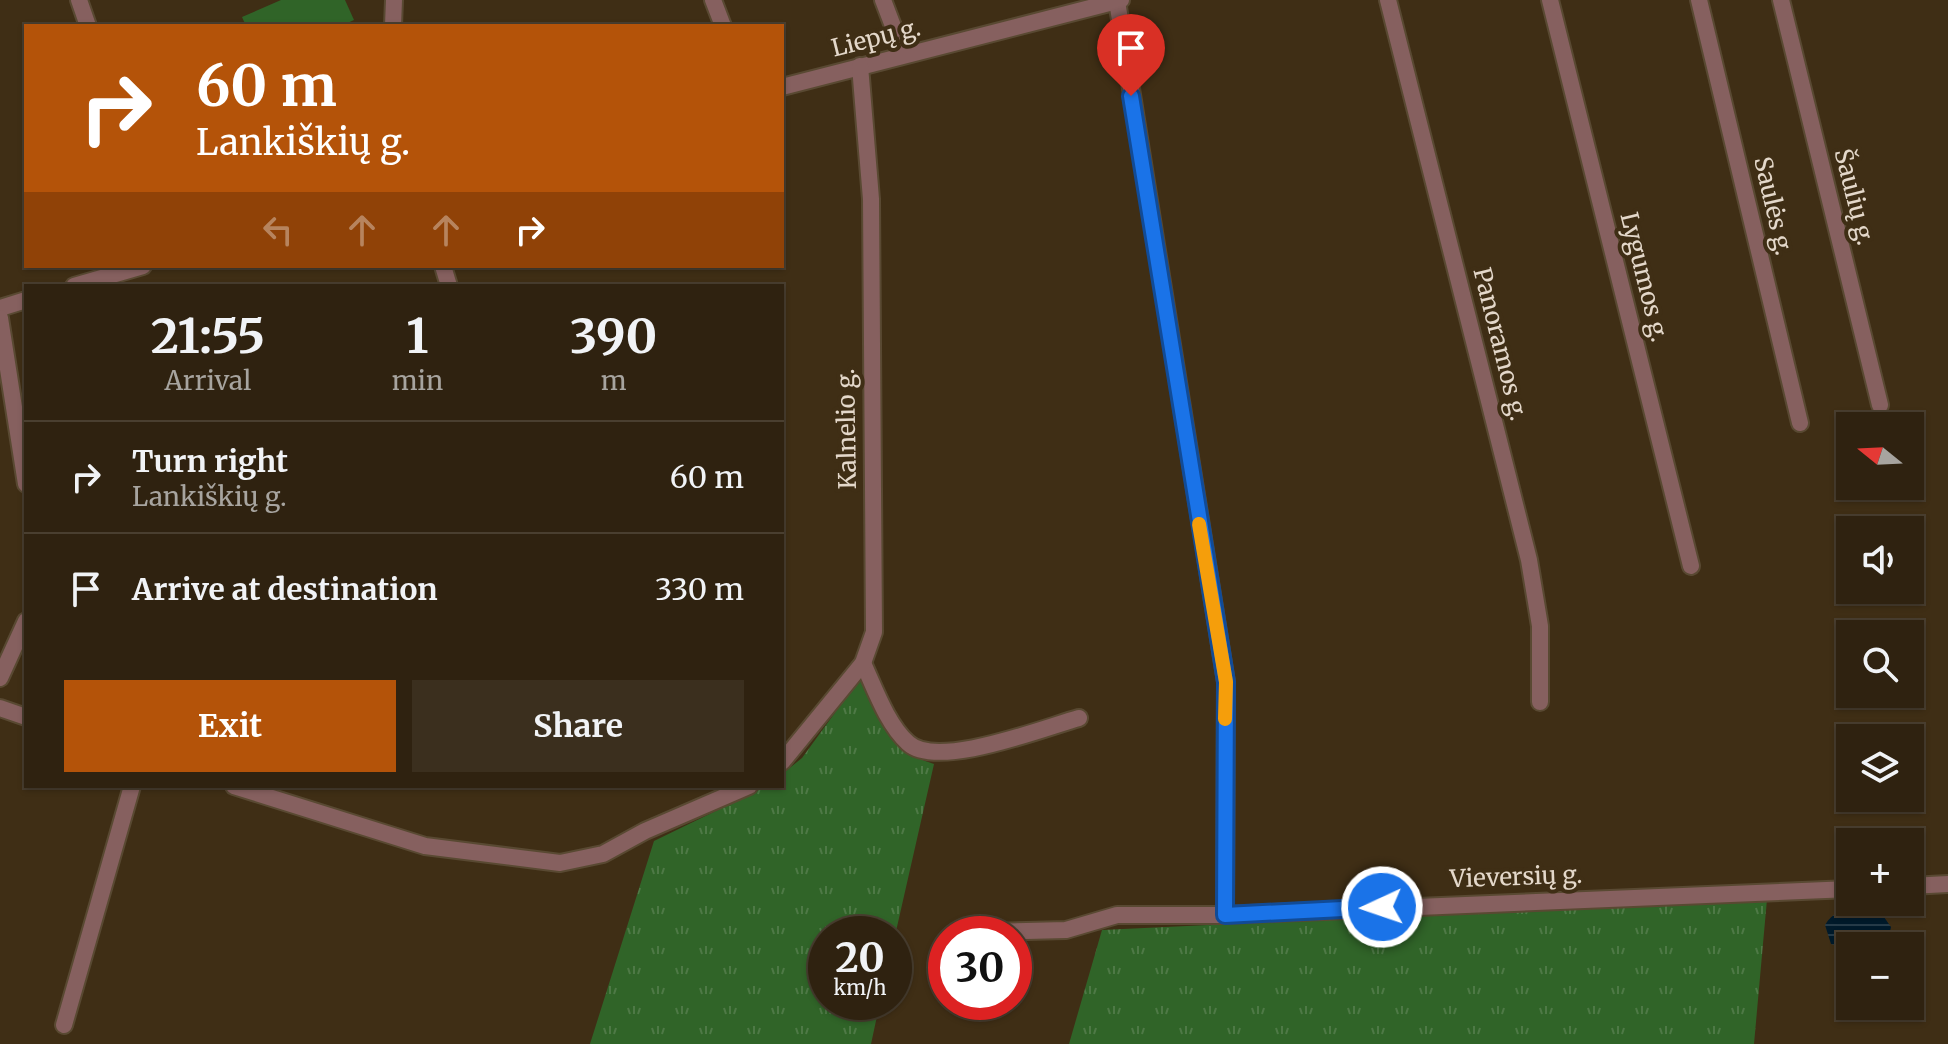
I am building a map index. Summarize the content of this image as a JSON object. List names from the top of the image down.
{
  "streets": {
    "street": [
      "Liepų g.",
      "Šaulių g.",
      "Saulės g.",
      "Lygumos g.",
      "Panoramos g.",
      "Kalnelio g.",
      "Vieversių g."
    ]
  },
  "crossings": [
    ["Liepų g.", "Kalnelio g."]
  ],
  "north": "left",
  "page": {
    "turn": ["60 m", "Lankiškių g."],
    "eta": [
      "21:55",
      "Arrival",
      "1",
      "min",
      "390",
      "m"
    ],
    "map_buttons": ["+", "−"],
    "list": [
      {
        "name": "Turn right",
        "note": "Lankiškių g.",
        "value": "60 m"
      },
      {
        "name": "Arrive at destination",
        "value": "330 m"
      }
    ],
    "buttons": ["Exit", "Share"],
    "speed": "20 km/h",
    "limit": "30"
  }
}
